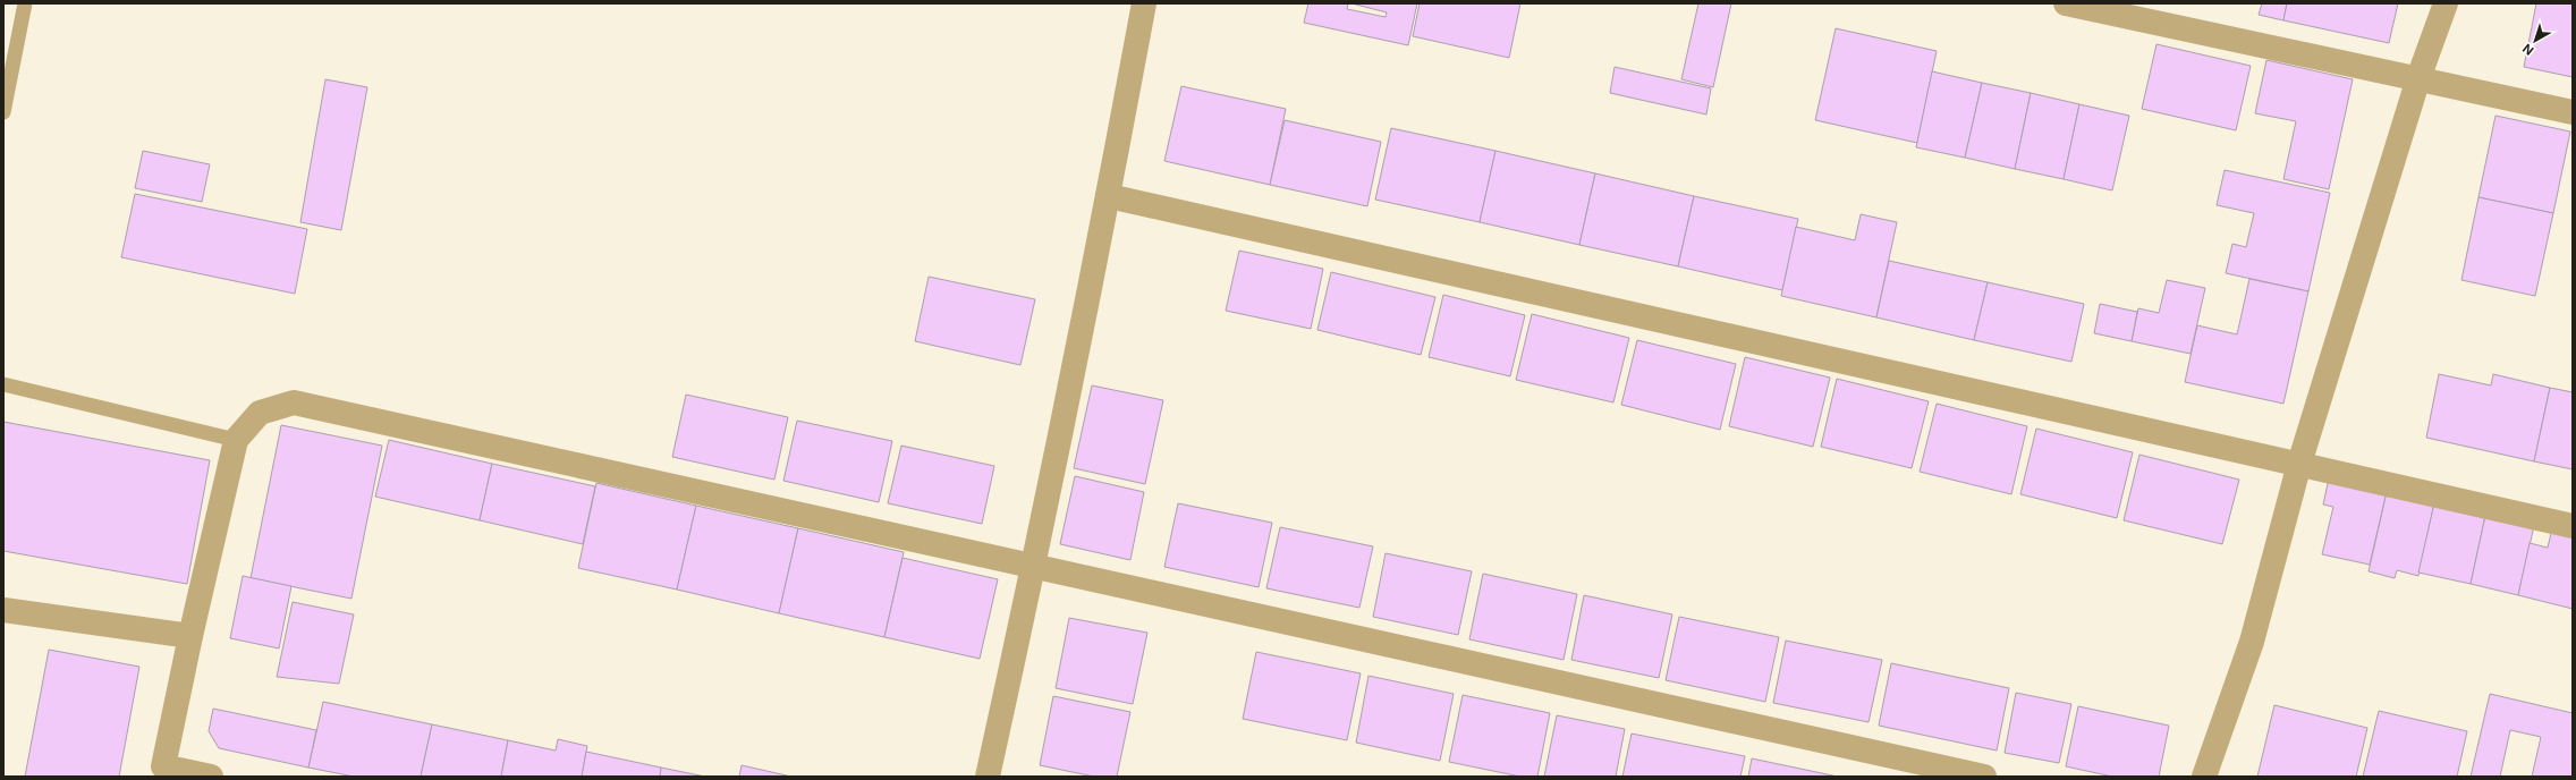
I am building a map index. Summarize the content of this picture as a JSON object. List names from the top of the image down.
{
  "north": "bottom left"
}
